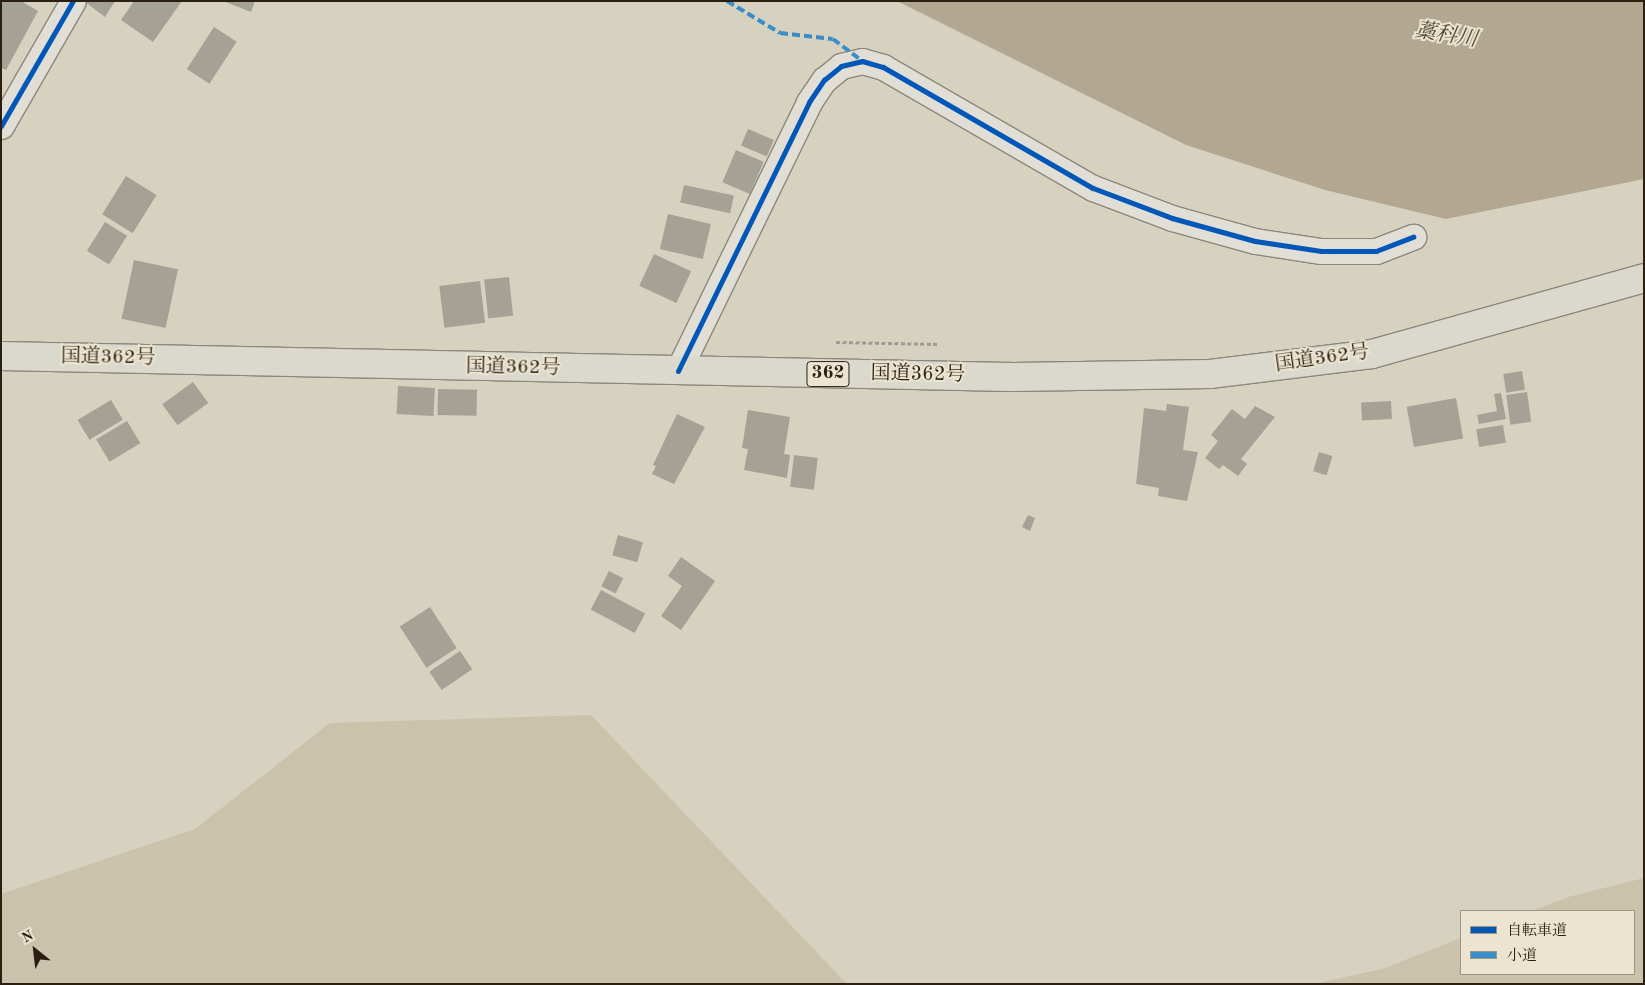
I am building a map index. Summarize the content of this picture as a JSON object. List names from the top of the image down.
{
  "streets": {
    "highway": ["国道362号", "362"]
  },
  "water": ["藁科川"],
  "legend": ["自転車道", "小道"],
  "north": "top left"
}
